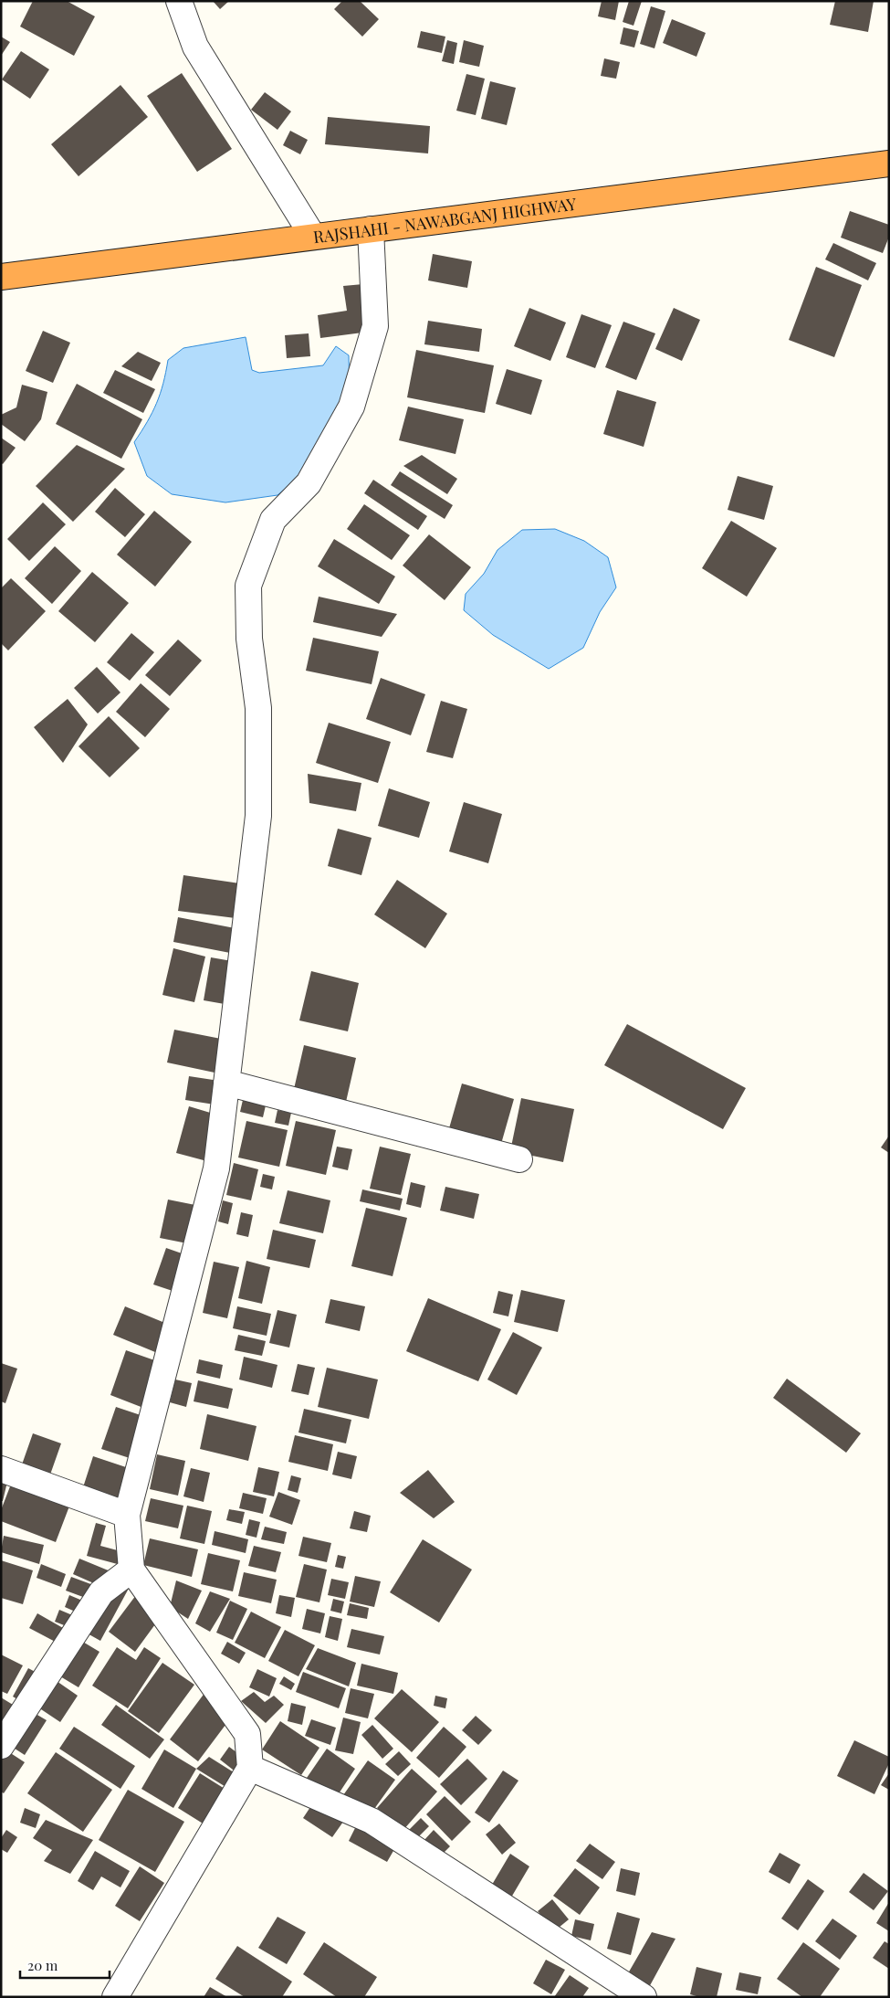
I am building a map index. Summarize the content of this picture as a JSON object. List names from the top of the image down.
{
  "streets": {
    "highway": ["RAJSHAHI - NAWABGANJ HIGHWAY"]
  },
  "scale_bar": "20 m"
}
